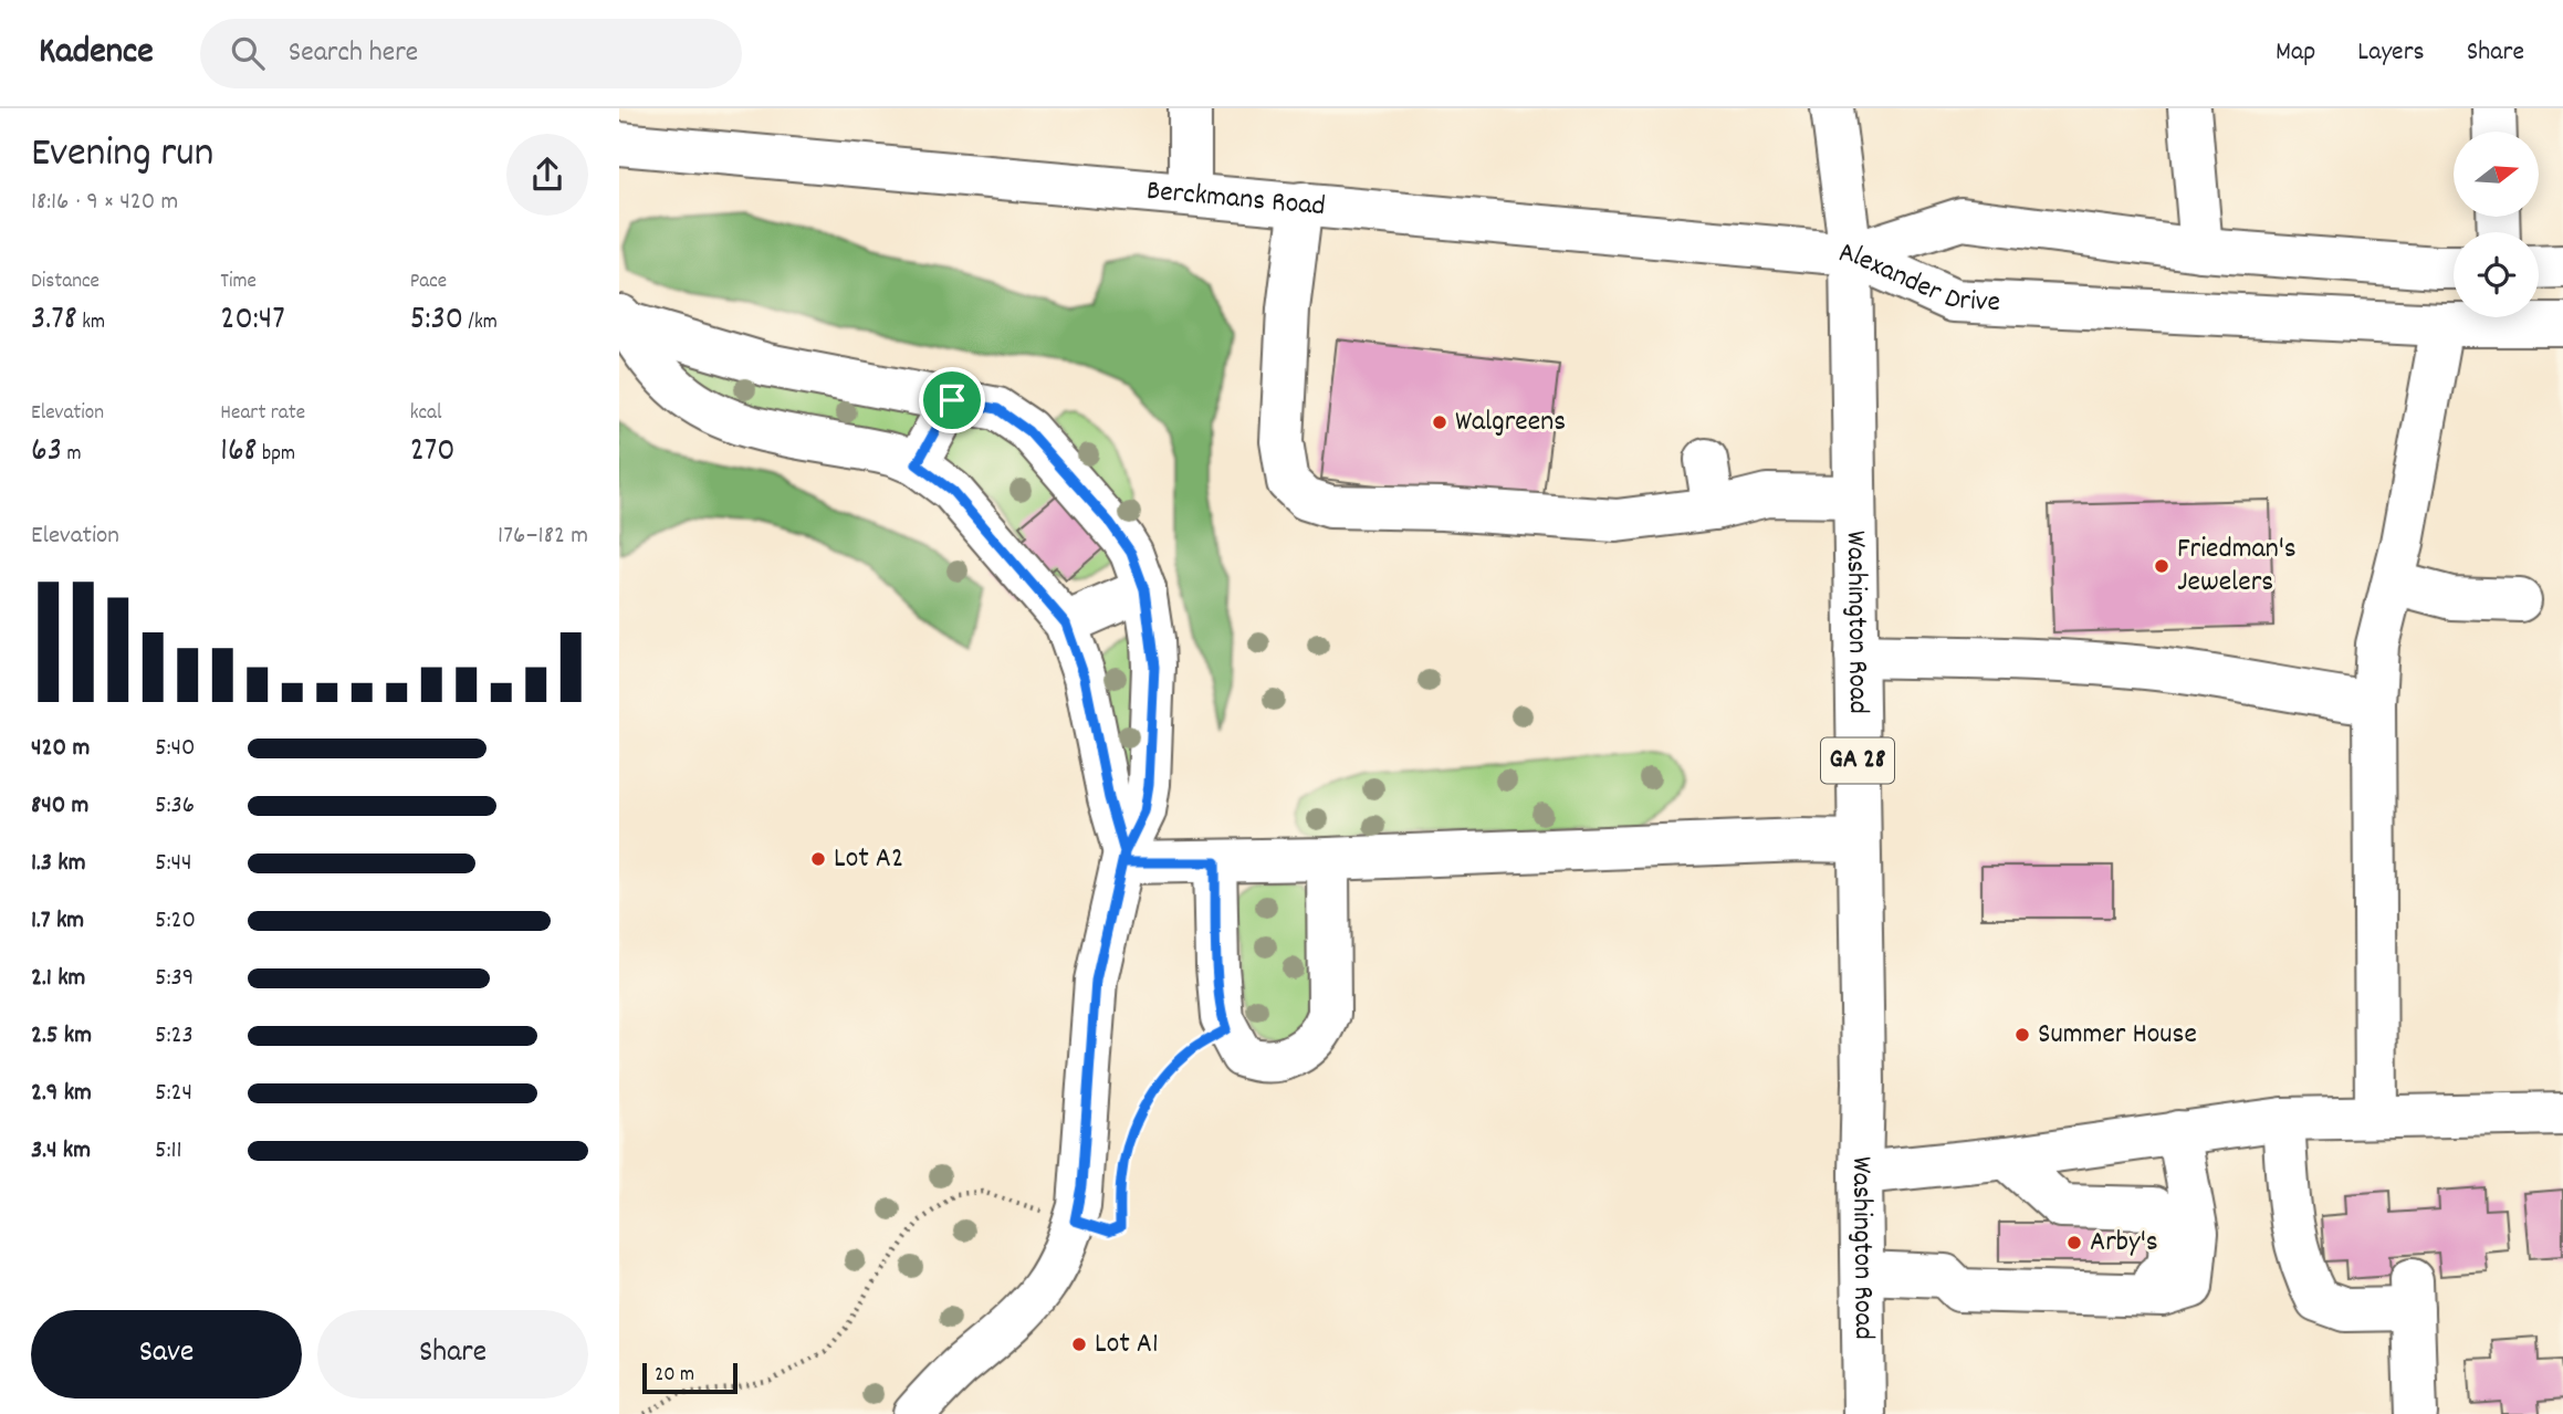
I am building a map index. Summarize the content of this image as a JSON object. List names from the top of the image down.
{
  "streets": {
    "main road": [
      "Berckmans Road",
      "Alexander Drive",
      "Washington Road",
      "GA 28"
    ]
  },
  "crossings": [
    ["Berckmans Road", "Alexander Drive"],
    ["Berckmans Road", "Washington Road"],
    ["Alexander Drive", "Washington Road"]
  ],
  "places": [
    "Walgreens",
    "Friedman's Jewelers",
    "Lot A2",
    "Summer House",
    "Arby's",
    "Lot A1"
  ],
  "scale_bar": "20 m",
  "north": "right",
  "page": {
    "header": "Kadence",
    "search": "Search here",
    "nav": ["Map", "Layers", "Share"],
    "heading": ["Evening run", "18:16 · 9 × 420 m"],
    "stats": [
      ["Distance", "3.78 km"],
      ["Time", "20:47"],
      ["Pace", "5:30 /km"],
      ["Elevation", "63 m"],
      ["Heart rate", "168 bpm"],
      ["kcal", "270"]
    ],
    "chart": ["Elevation", "176–182 m"],
    "list": [
      {
        "name": "420 m",
        "note": "5:40"
      },
      {
        "name": "840 m",
        "note": "5:36"
      },
      {
        "name": "1.3 km",
        "note": "5:44"
      },
      {
        "name": "1.7 km",
        "note": "5:20"
      },
      {
        "name": "2.1 km",
        "note": "5:39"
      },
      {
        "name": "2.5 km",
        "note": "5:23"
      },
      {
        "name": "2.9 km",
        "note": "5:24"
      },
      {
        "name": "3.4 km",
        "note": "5:11"
      }
    ],
    "buttons": ["Save", "Share"],
    "scale": "20 m"
  }
}
